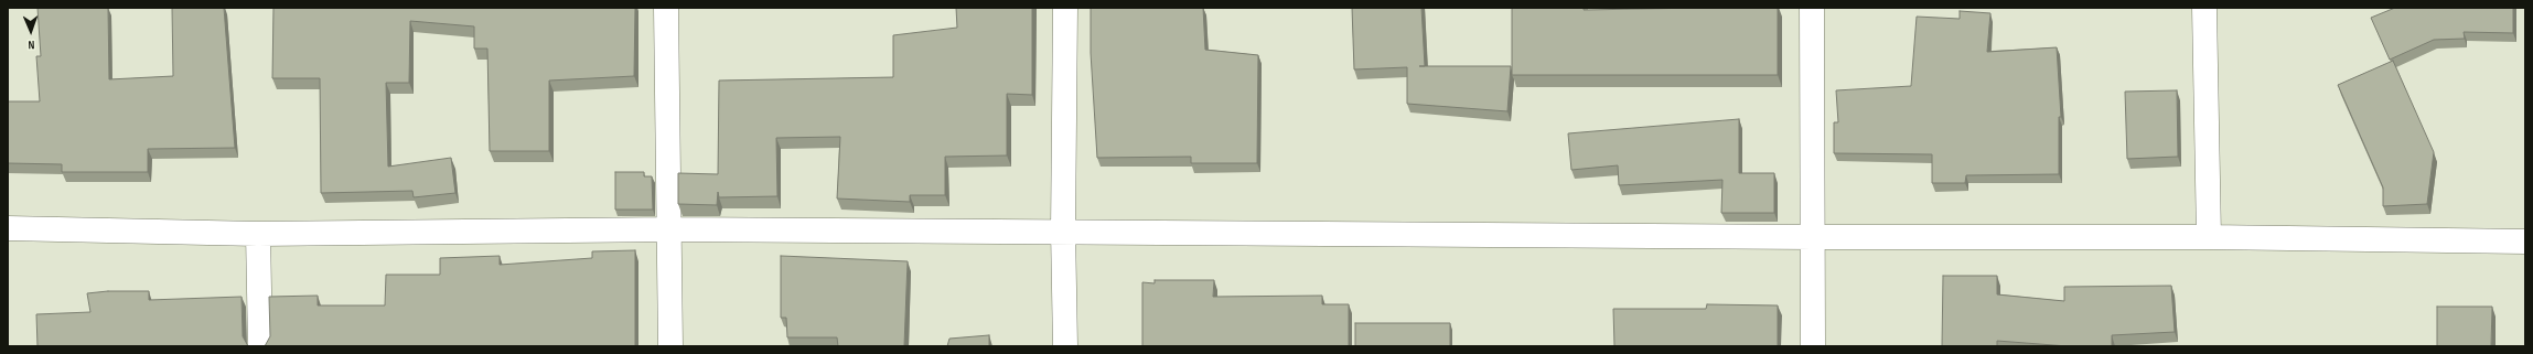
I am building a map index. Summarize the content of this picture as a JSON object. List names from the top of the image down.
{
  "north": "bottom"
}
